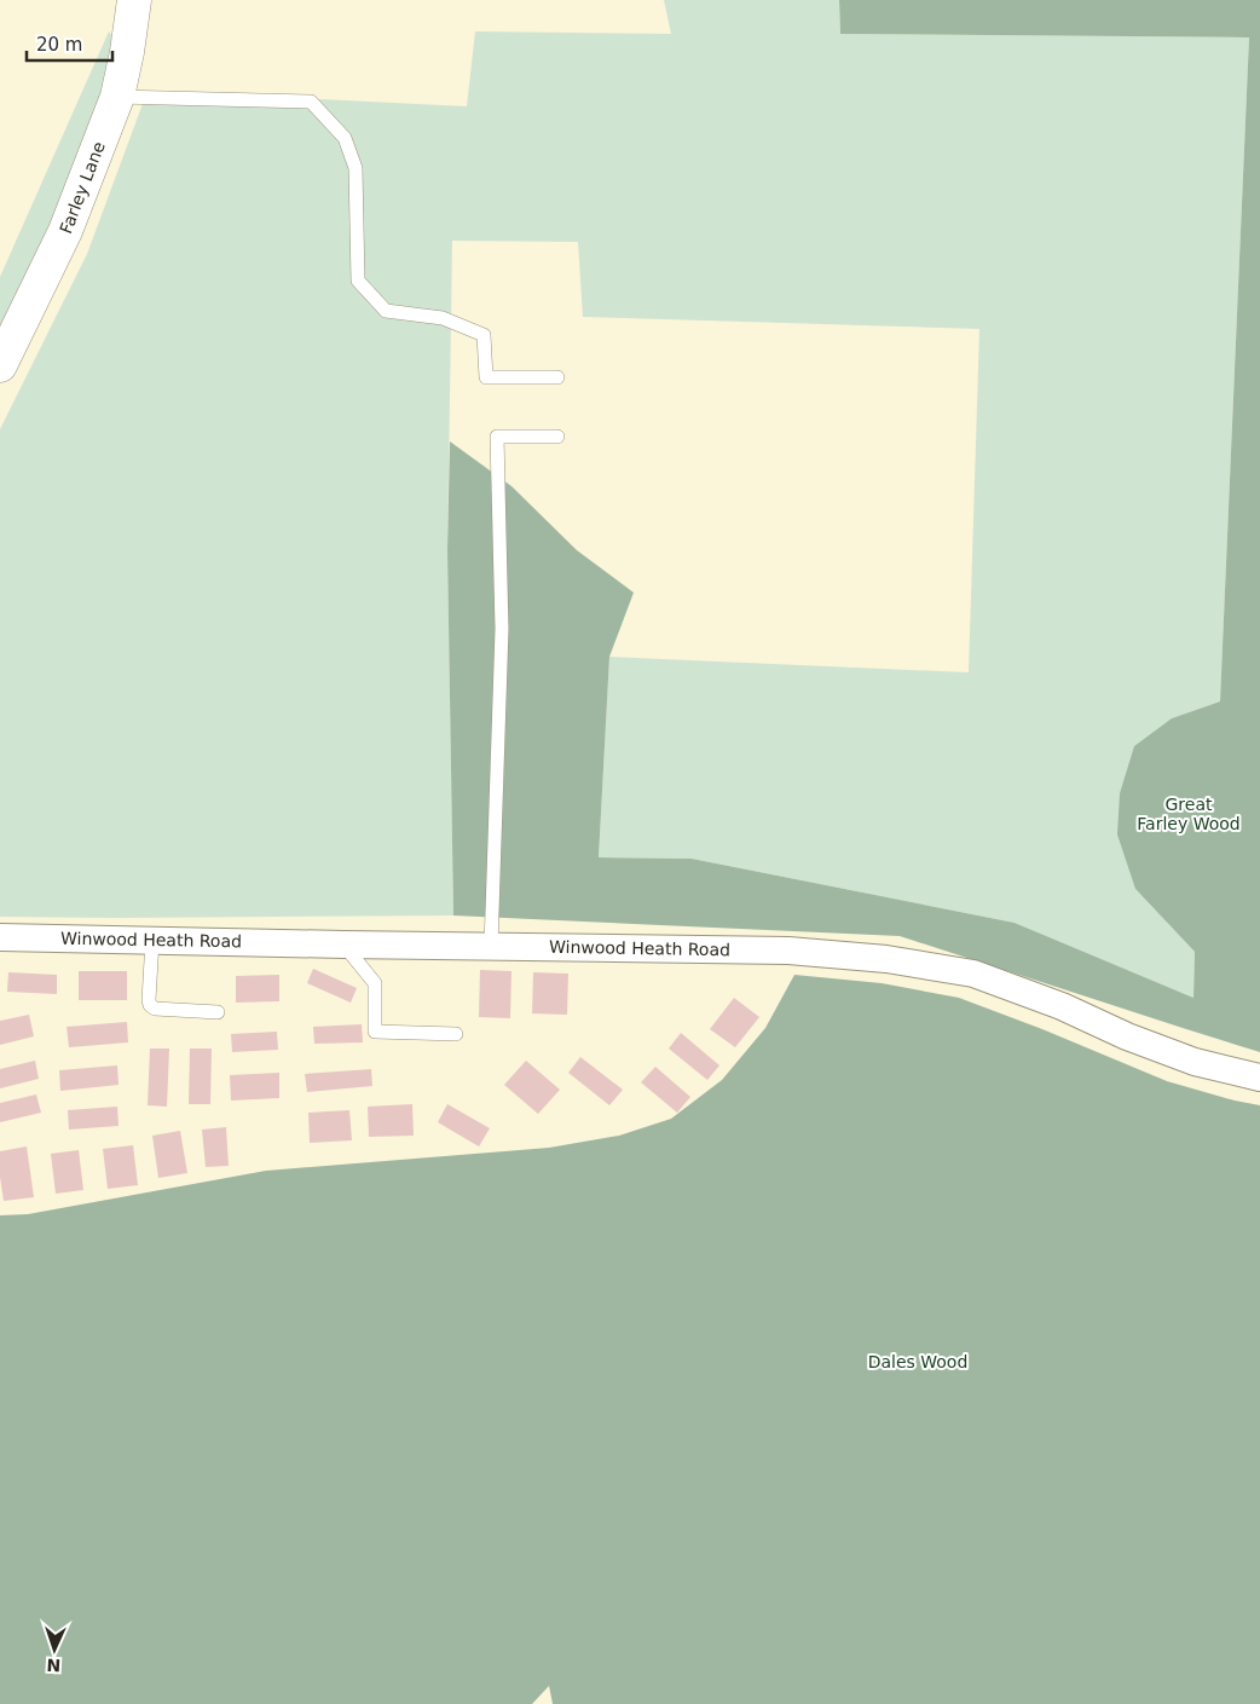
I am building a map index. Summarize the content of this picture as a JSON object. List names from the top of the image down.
{
  "streets": {
    "street": ["Farley Lane", "Winwood Heath Road"]
  },
  "parks": ["Great Farley Wood", "Dales Wood"],
  "scale_bar": "20 m",
  "north": "bottom"
}
